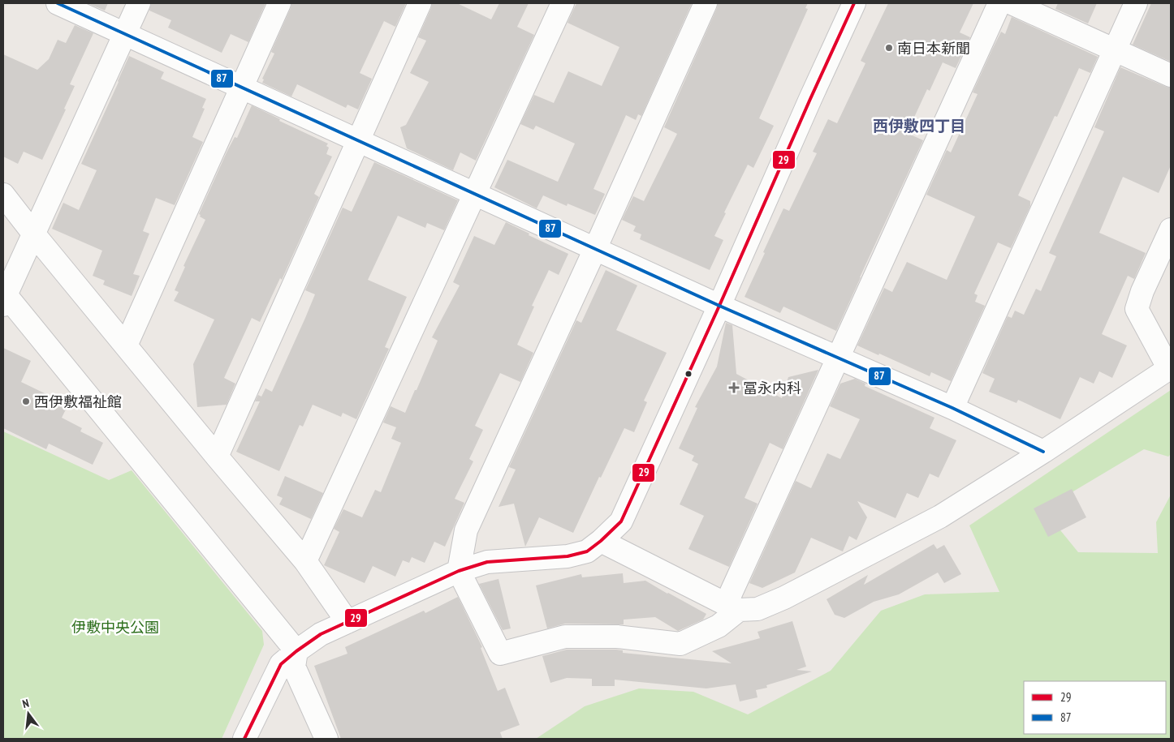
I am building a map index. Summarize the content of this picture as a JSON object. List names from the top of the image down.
{
  "districts": ["西伊敷四丁目"],
  "parks": ["伊敷中央公園"],
  "places": {
    "other": ["南日本新聞", "西伊敷福祉館"],
    "health": ["冨永内科"]
  },
  "lines": ["transit line 29", "transit line 87"],
  "legend": ["29", "87"],
  "north": "top"
}
